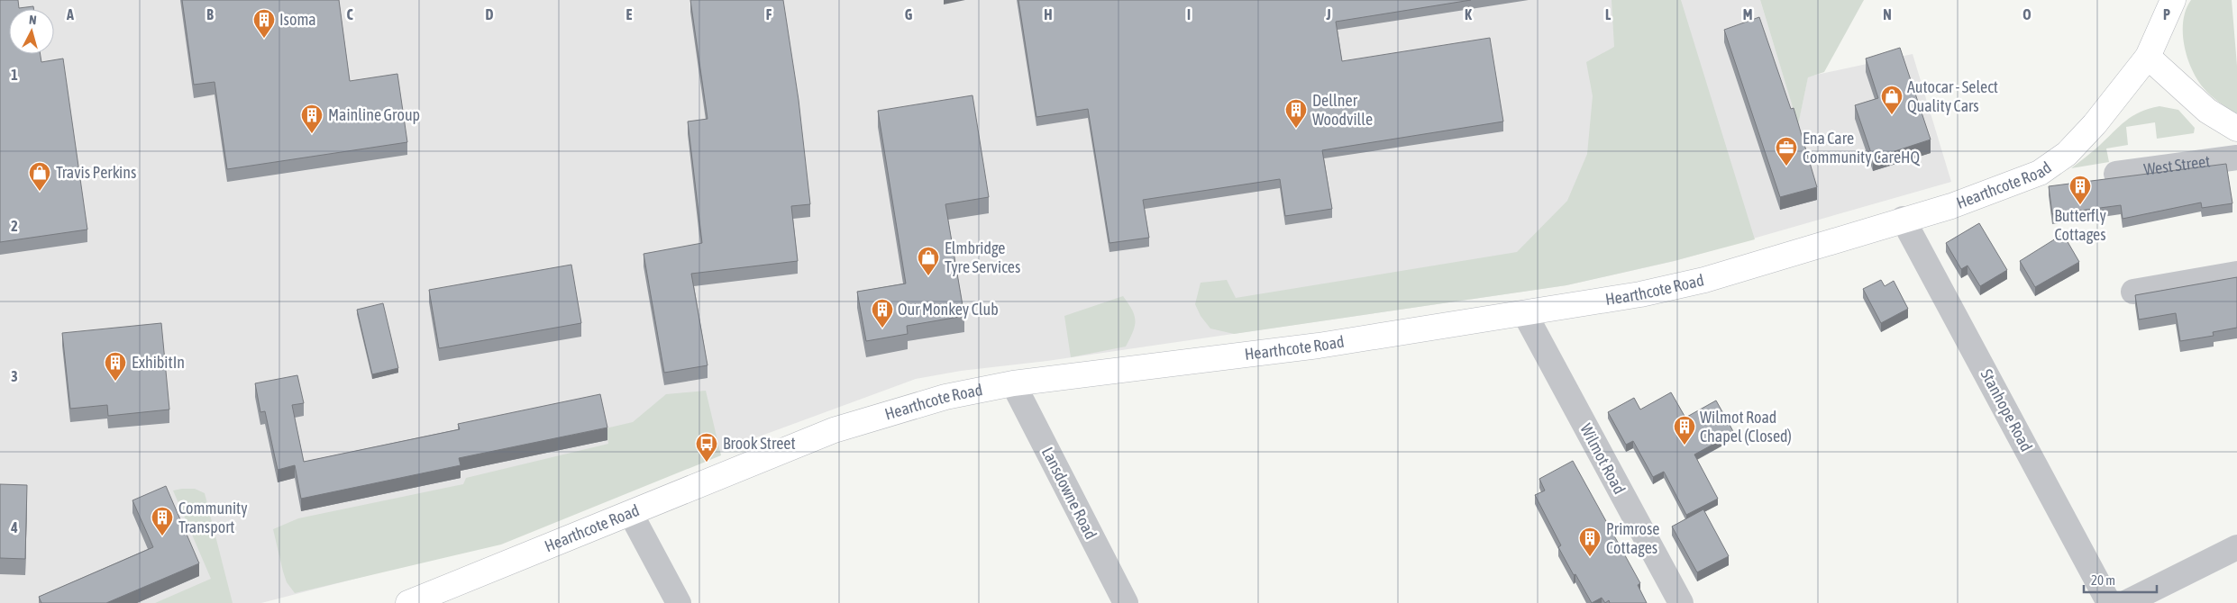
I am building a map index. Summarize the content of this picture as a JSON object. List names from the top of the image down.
{
  "streets": {
    "street": [
      "West Street",
      "Hearthcote Road",
      "Stanhope Road",
      "Wilmot Road",
      "Lansdowne Road"
    ]
  },
  "crossings": [
    ["Hearthcote Road", "Stanhope Road"],
    ["Hearthcote Road", "Wilmot Road"],
    ["Hearthcote Road", "Lansdowne Road"]
  ],
  "places": {
    "building": [
      "Isoma",
      "Dellner Woodville",
      "Mainline Group",
      "Butterfly Cottages",
      "Our Monkey Club",
      "ExhibitIn",
      "Wilmot Road Chapel (Closed)",
      "Community Transport",
      "Primrose Cottages"
    ],
    "shop": ["Autocar - Select Quality Cars", "Travis Perkins", "Elmbridge Tyre Services"],
    "office": ["Ena Care Community CareHQ"],
    "bus stop": ["Brook Street"]
  },
  "scale_bar": "20 m",
  "north": "top",
  "grid": {
    "columns": [
      "A",
      "B",
      "C",
      "D",
      "E",
      "F",
      "G",
      "H",
      "I",
      "J",
      "K",
      "L",
      "M",
      "N",
      "O",
      "P"
    ],
    "rows": [
      "1",
      "2",
      "3",
      "4"
    ]
  }
}
